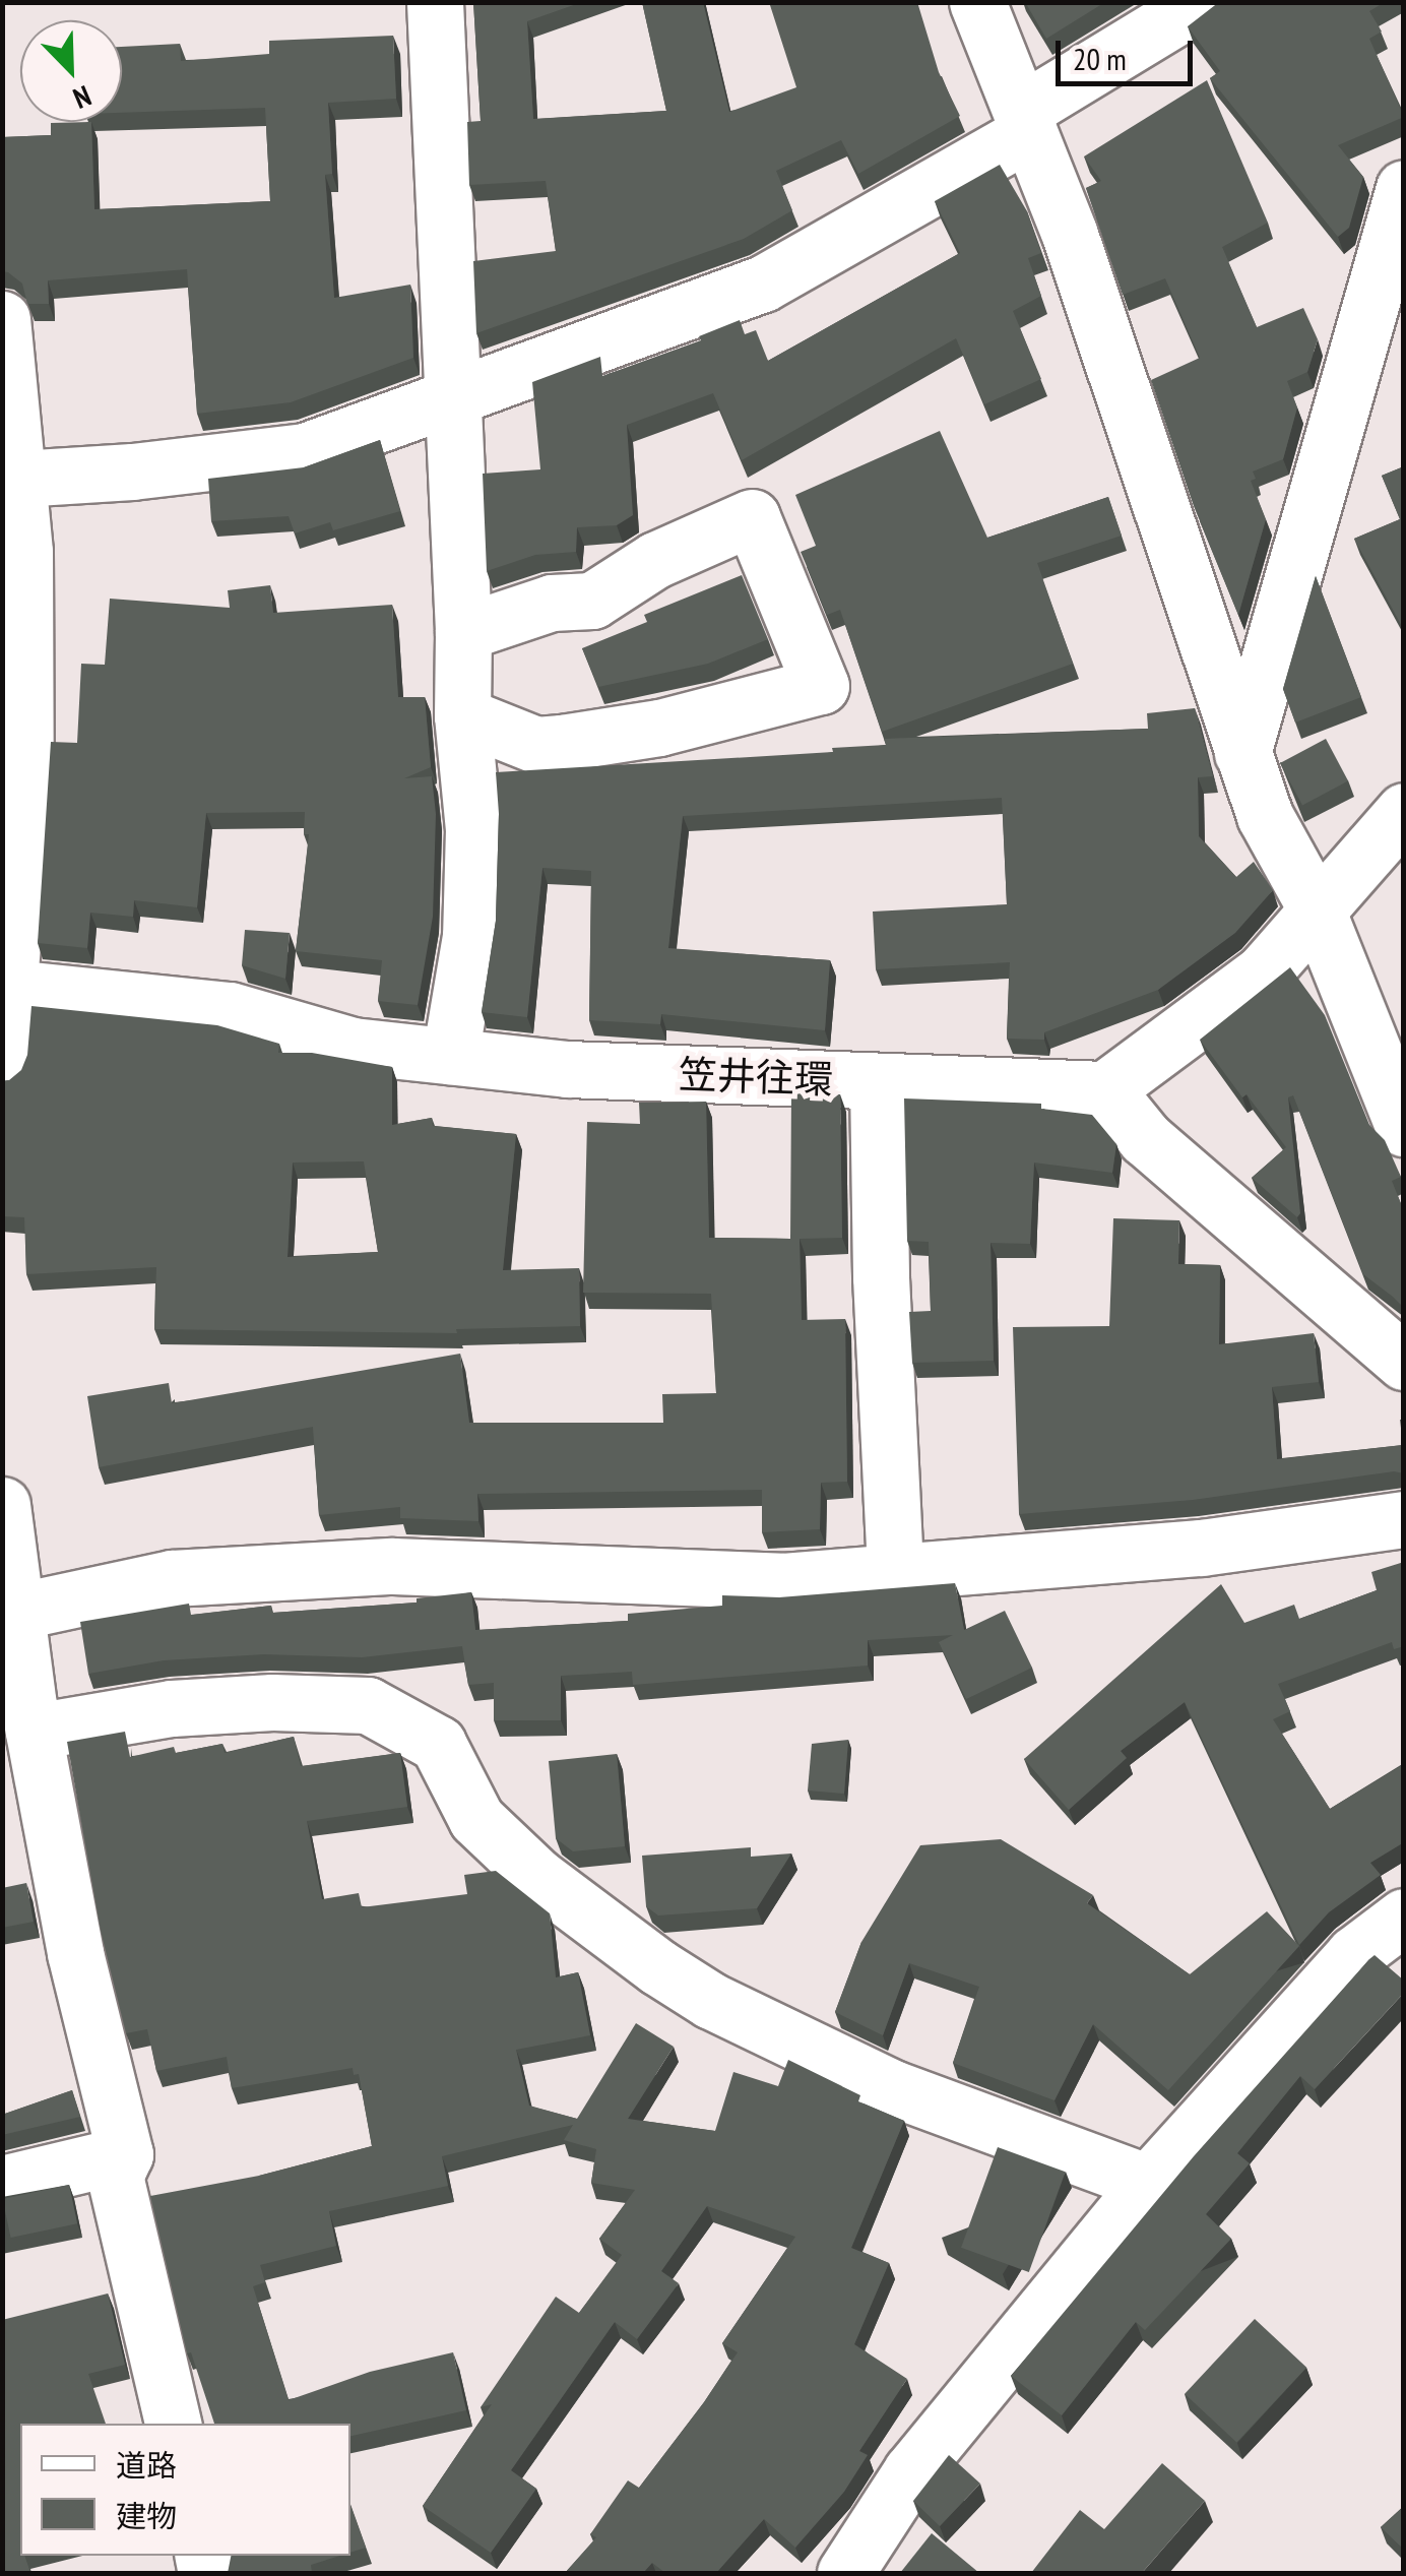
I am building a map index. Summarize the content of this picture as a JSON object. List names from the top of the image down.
{
  "streets": {
    "street": ["笠井往環"]
  },
  "legend": ["道路", "建物"],
  "scale_bar": "20 m",
  "north": "bottom right"
}
